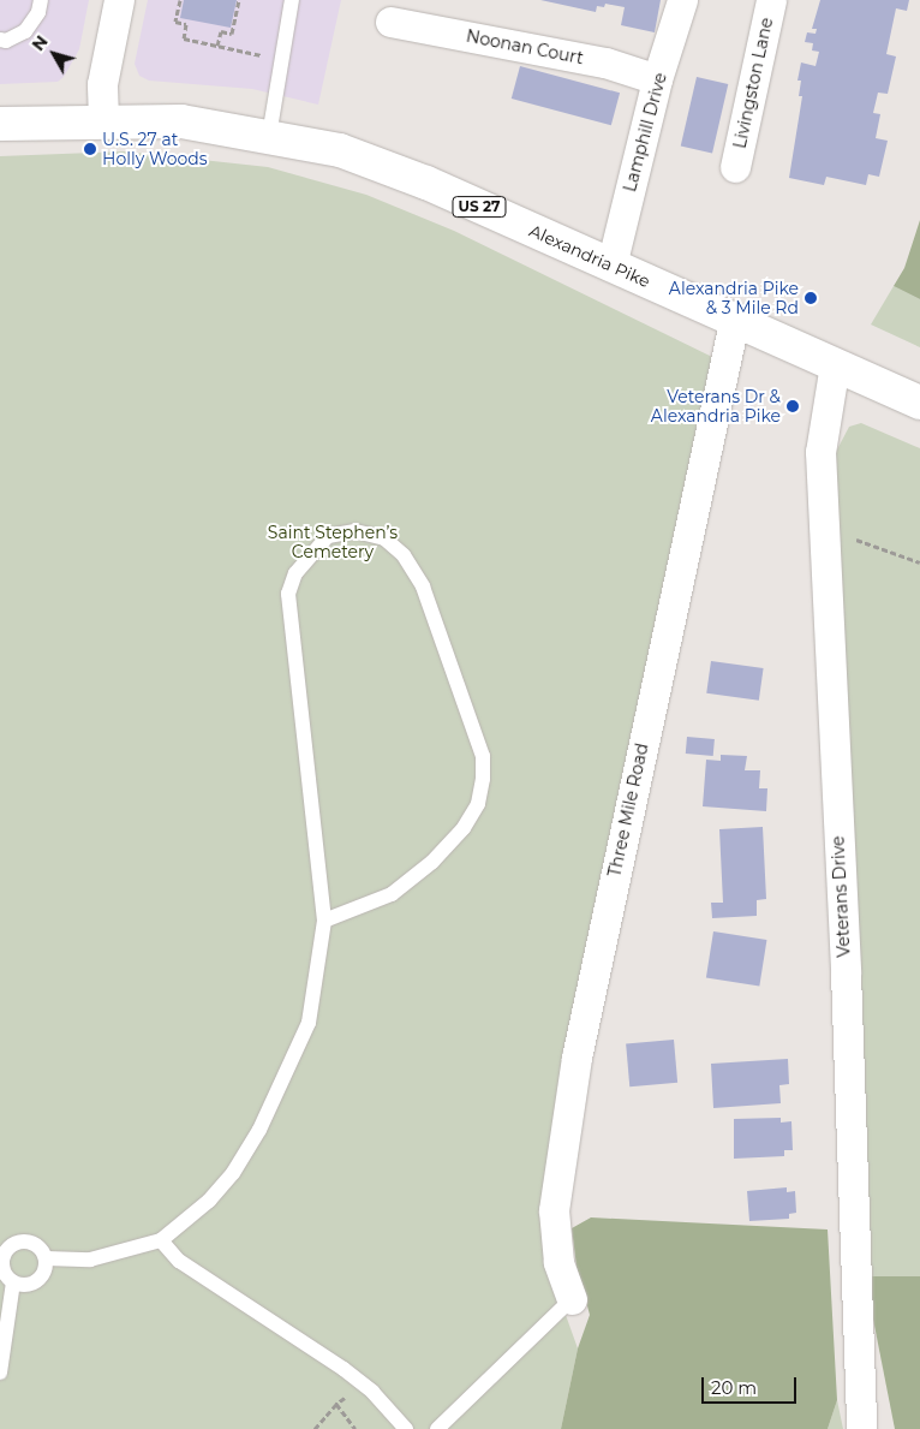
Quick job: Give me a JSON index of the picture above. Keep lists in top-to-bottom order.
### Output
{
  "streets": {
    "main road": ["US 27", "Alexandria Pike"],
    "street": [
      "Noonan Court",
      "Livingston Lane",
      "Lamphill Drive",
      "Three Mile Road",
      "Veterans Drive"
    ]
  },
  "crossings": [
    ["Noonan Court", "Lamphill Drive"],
    ["Lamphill Drive", "Alexandria Pike"],
    ["Alexandria Pike", "Three Mile Road"],
    ["Alexandria Pike", "Veterans Drive"]
  ],
  "parks": ["Saint Stephen’s Cemetery"],
  "places": ["U.S. 27 at Holly Woods", "Alexandria Pike & 3 Mile Rd", "Veterans Dr & Alexandria Pike"],
  "scale_bar": "20 m",
  "north": "top left"
}
